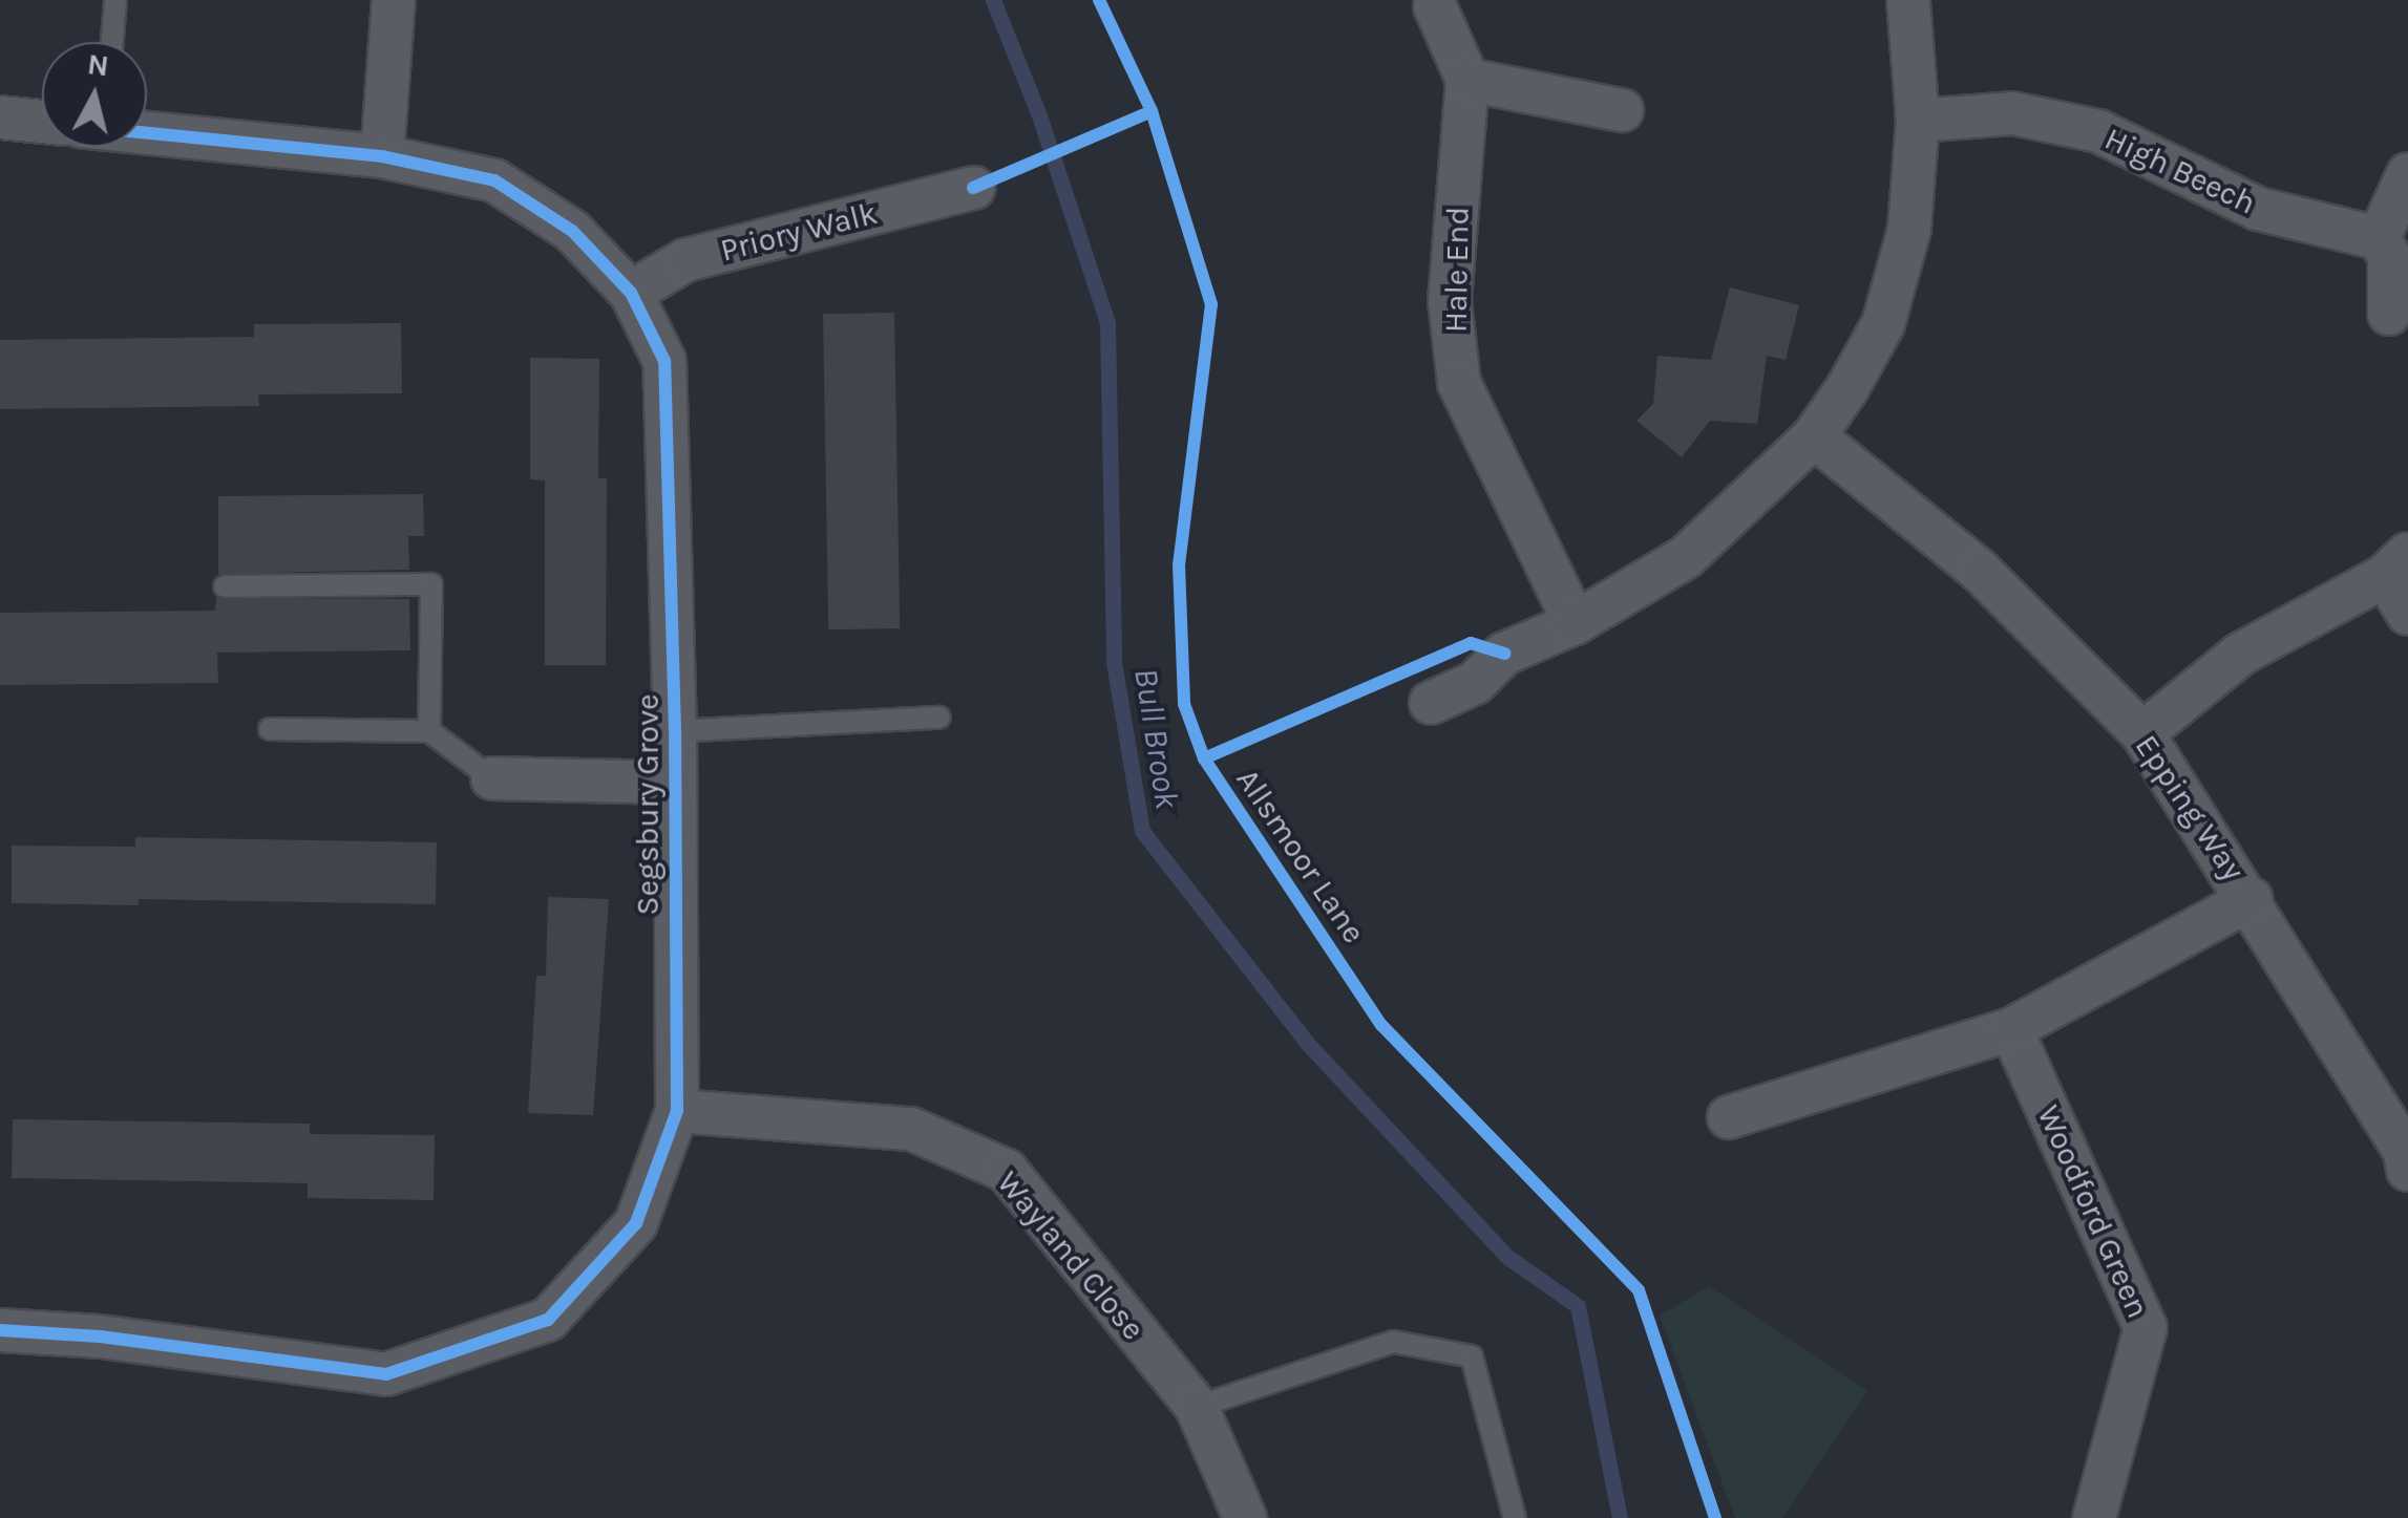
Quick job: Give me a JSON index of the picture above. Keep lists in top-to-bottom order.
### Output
{
  "streets": {
    "street": [
      "High Beech",
      "Priory Walk",
      "Hale End",
      "Segsbury Grove",
      "Epping Way",
      "Woodford Green",
      "Wayland Close"
    ],
    "cycle path": ["Allsmoor Lane"]
  },
  "crossings": [
    ["Priory Walk", "Segsbury Grove"],
    ["Segsbury Grove", "Wayland Close"]
  ],
  "water": ["Bull Brook"],
  "north": "top"
}
